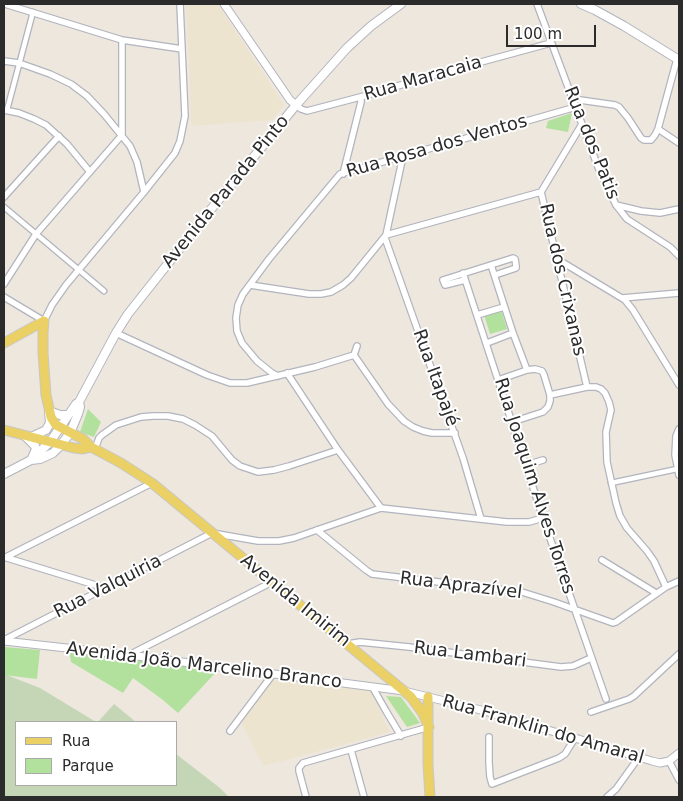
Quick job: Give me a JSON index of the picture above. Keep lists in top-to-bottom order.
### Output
{
  "streets": {
    "main road": ["Avenida Parada Pinto", "Avenida Imirim"],
    "street": [
      "Rua Maracaia",
      "Rua dos Patis",
      "Rua Rosa dos Ventos",
      "Rua dos Crixanas",
      "Rua Itapajé",
      "Rua Joaquim Alves Torres",
      "Rua Aprazível",
      "Rua Valquiria",
      "Rua Lambari",
      "Avenida João Marcelino Branco",
      "Rua Franklin do Amaral"
    ]
  },
  "crossings": [
    ["Rua Maracaia", "Rua dos Patis"],
    ["Rua Maracaia", "Avenida Parada Pinto"],
    ["Rua dos Patis", "Rua Rosa dos Ventos"],
    ["Rua dos Patis", "Rua dos Crixanas"],
    ["Avenida Parada Pinto", "Avenida Imirim"],
    ["Rua Joaquim Alves Torres", "Rua Aprazível"],
    ["Rua Joaquim Alves Torres", "Rua Lambari"],
    ["Rua Valquiria", "Avenida Imirim"],
    ["Rua Valquiria", "Avenida João Marcelino Branco"],
    ["Avenida Imirim", "Rua Lambari"],
    ["Avenida Imirim", "Avenida João Marcelino Branco"],
    ["Avenida Imirim", "Rua Franklin do Amaral"],
    ["Avenida João Marcelino Branco", "Rua Franklin do Amaral"]
  ],
  "legend": ["Rua", "Parque"],
  "scale_bar": "100 m"
}
